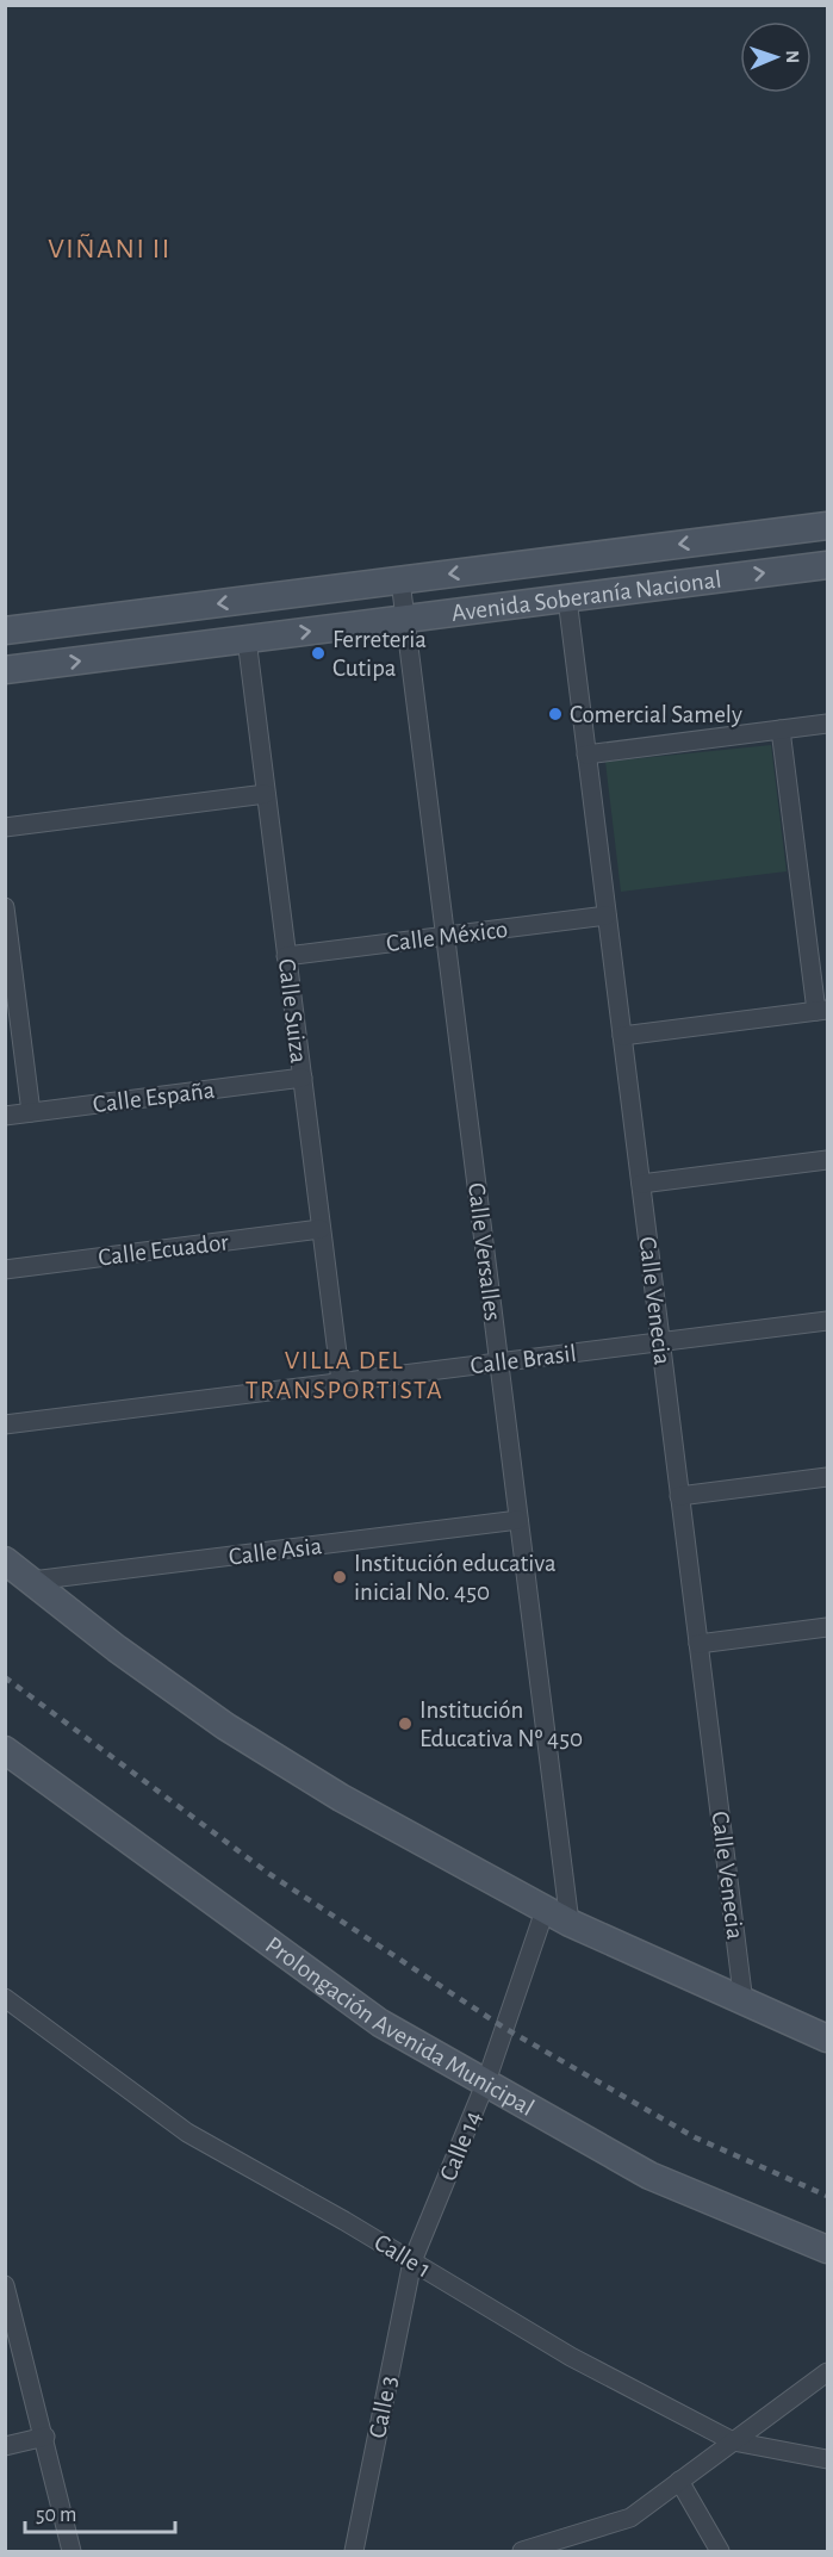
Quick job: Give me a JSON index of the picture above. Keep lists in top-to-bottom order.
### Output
{
  "streets": {
    "street": [
      "Avenida Soberanía Nacional",
      "Calle México",
      "Calle Suiza",
      "Calle España",
      "Calle Ecuador",
      "Calle Versalles",
      "Calle Venecia",
      "Calle Brasil",
      "Calle Asia",
      "Prolongación Avenida Municipal",
      "Calle 14",
      "Calle 1",
      "Calle 3"
    ]
  },
  "crossings": [
    ["Avenida Soberanía Nacional", "Calle Suiza"],
    ["Avenida Soberanía Nacional", "Calle Versalles"],
    ["Avenida Soberanía Nacional", "Calle Venecia"],
    ["Calle México", "Calle Suiza"],
    ["Calle México", "Calle Versalles"],
    ["Calle México", "Calle Venecia"],
    ["Calle Suiza", "Calle España"],
    ["Calle Suiza", "Calle Ecuador"],
    ["Calle Suiza", "Calle Brasil"],
    ["Calle Versalles", "Calle Brasil"],
    ["Calle Versalles", "Calle Asia"],
    ["Calle Venecia", "Calle Brasil"],
    ["Prolongación Avenida Municipal", "Calle 14"],
    ["Calle 14", "Calle 1"],
    ["Calle 14", "Calle 3"],
    ["Calle 1", "Calle 3"]
  ],
  "districts": ["VIÑANI II", "VILLA DEL TRANSPORTISTA"],
  "places": [
    "Ferreteria Cutipa",
    "Comercial Samely",
    "Institución educativa inicial No. 450",
    "Institución Educativa Nº 450"
  ],
  "scale_bar": "50 m",
  "north": "right"
}
